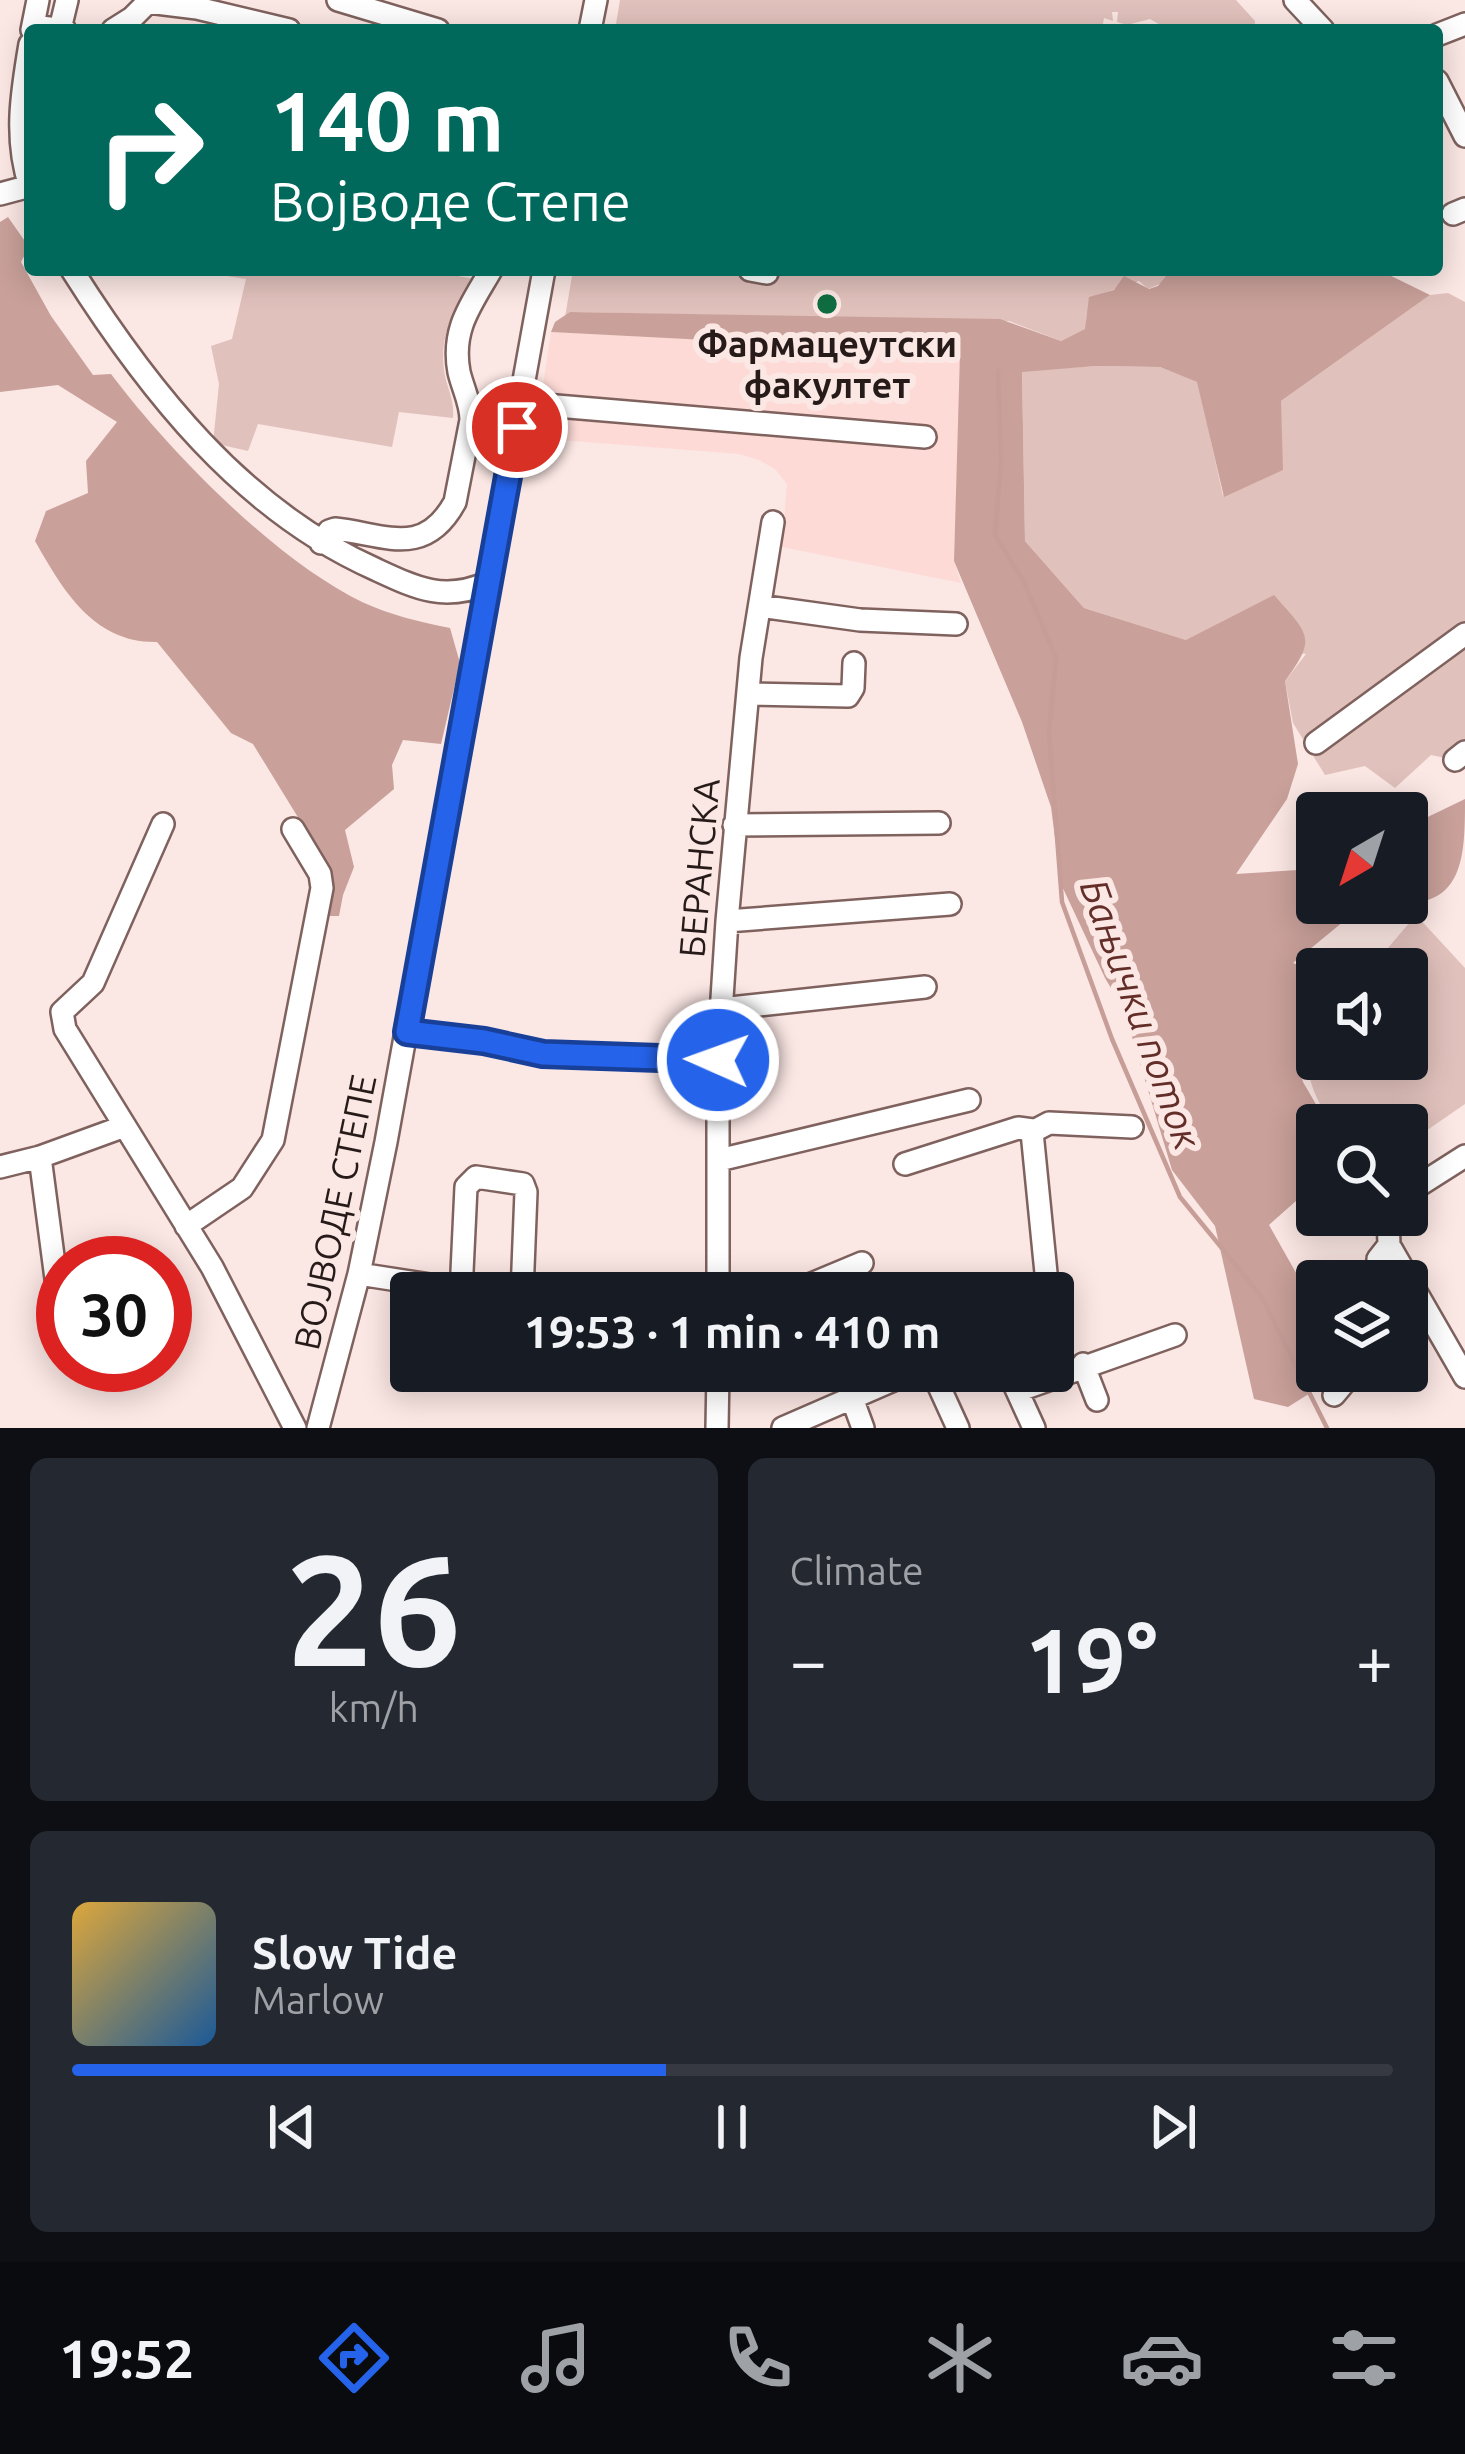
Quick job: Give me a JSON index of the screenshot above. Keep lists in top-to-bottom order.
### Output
{
  "streets": {
    "street": ["БЕРАНСКА", "ВОЈВОДЕ СТЕПЕ"]
  },
  "water": ["Бањички поток"],
  "places": ["Фармацеутски факултет"],
  "north": "bottom left",
  "page": {
    "turn": ["140 m", "Војводе Степе"],
    "limit": "30",
    "trip": "19:53 · 1 min · 410 m",
    "tile": [
      ["26", "km/h"],
      "Climate"
    ],
    "heat": ["−", "19°", "+"],
    "song": ["Slow Tide", "Marlow"],
    "tabs": "19:52"
  }
}
